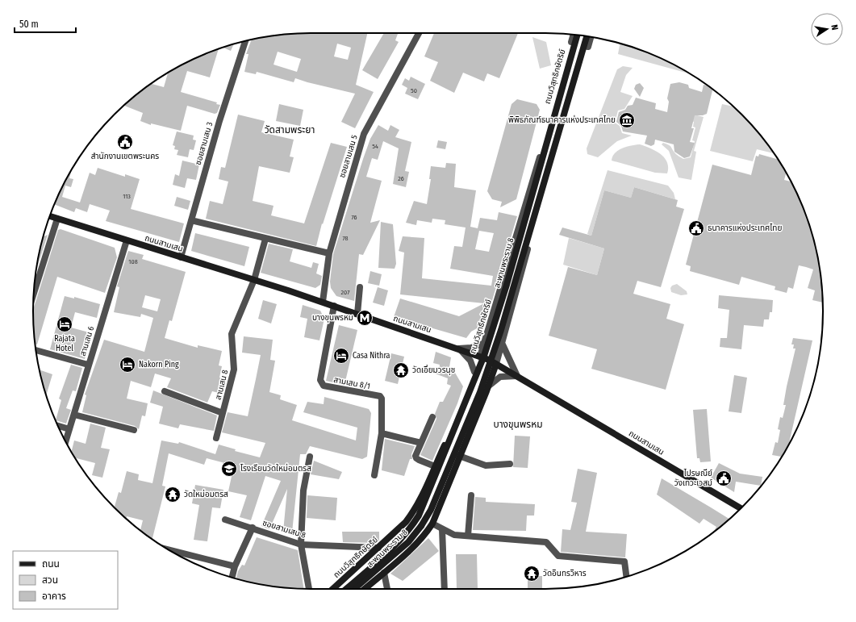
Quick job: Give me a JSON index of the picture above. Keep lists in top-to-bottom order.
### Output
{
  "streets": {
    "main road": ["ถนนวิสุทธิกษัตริย์", "ถนนสามเสน", "สะพานพระราม 8"],
    "street": [
      "ซอยสามเสน 3",
      "ซอยสามเสน 5",
      "สานเสน 6",
      "สามเสน 8/1",
      "สานเสน 8",
      "ซอยสามเสน 8"
    ]
  },
  "crossings": [
    ["ถนนวิสุทธิกษัตริย์", "ถนนสามเสน"],
    ["ถนนวิสุทธิกษัตริย์", "ซอยสามเสน 8"],
    ["ซอยสามเสน 3", "ถนนสามเสน"],
    ["ซอยสามเสน 5", "ถนนสามเสน"],
    ["ถนนสามเสน", "สานเสน 6"],
    ["ถนนสามเสน", "สามเสน 8/1"],
    ["ถนนสามเสน", "สานเสน 8"]
  ],
  "districts": ["วัดสามพระยา", "บางขุนพรหม"],
  "places": {
    "museum": ["พิพิธภัณฑ์ธนาคารแห่งประเทศไทย"],
    "public building": ["สำนักงานเขตพระนคร", "ธนาคารแห่งประเทศไทย", "ไปรษณีย์ วังเทวะเวสม์"],
    "metro station": ["บางขุนพรหม"],
    "hotel": ["Rajata Hotel", "Casa Nithra", "Nakorn Ping"],
    "temple": ["วัดเอี่ยมวรนุช", "วัดใหม่อมตรส", "วัดอินทรวิหาร"],
    "school or university": ["โรงเรียนวัดใหม่อมตรส"]
  },
  "house_numbers": [
    "50",
    "54",
    "26",
    "113",
    "76",
    "78",
    "108",
    "207"
  ],
  "legend": ["ถนน", "สวน", "อาคาร"],
  "scale_bar": "50 m",
  "north": "right"
}
